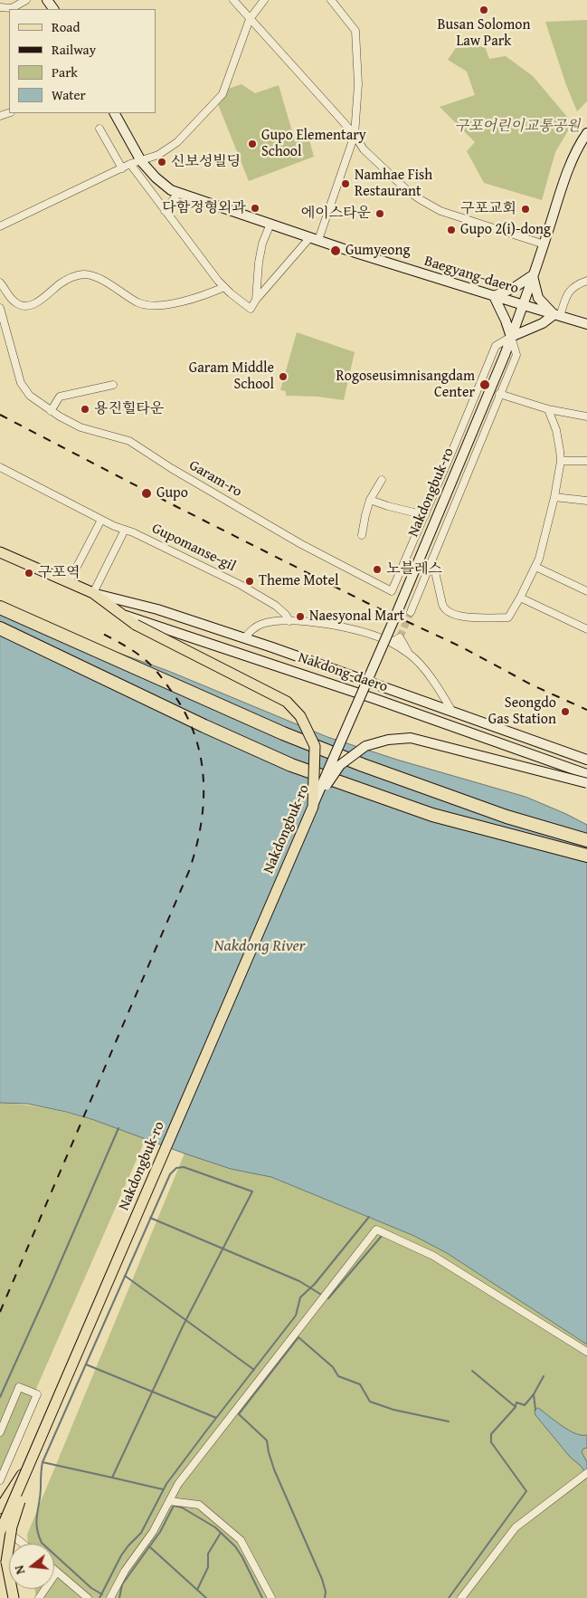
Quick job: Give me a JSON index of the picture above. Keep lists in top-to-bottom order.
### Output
{
  "streets": {
    "main road": ["Baegyang-daero", "Nakdongbuk-ro", "Nakdong-daero"],
    "street": ["Garam-ro", "Gupomanse-gil"]
  },
  "crossings": [
    ["Baegyang-daero", "Nakdongbuk-ro"]
  ],
  "water": ["Nakdong River"],
  "parks": ["구포어린이교통공원"],
  "places": [
    "Busan Solomon Law Park",
    "Gupo Elementary School",
    "신보성빌딩",
    "Namhae Fish Restaurant",
    "다함정형외과",
    "구포교회",
    "에이스타운",
    "Gupo 2(i)-dong",
    "Gumyeong",
    "Garam Middle School",
    "Rogoseusimnisangdam Center",
    "용진힐타운",
    "Gupo",
    "노블레스",
    "구포역",
    "Theme Motel",
    "Naesyonal Mart",
    "Seongdo Gas Station"
  ],
  "legend": [
    "Road",
    "Railway",
    "Park",
    "Water"
  ],
  "north": "left"
}
